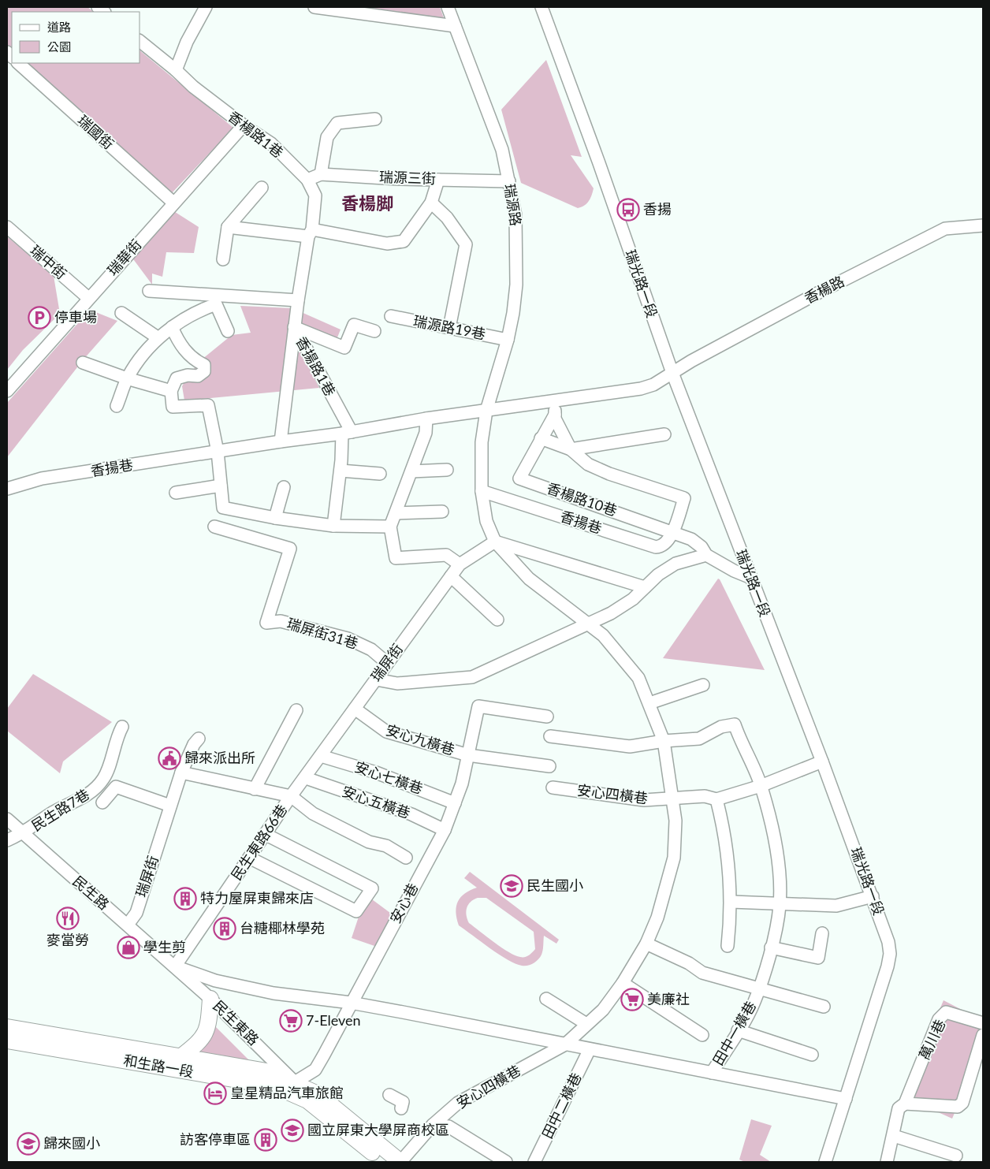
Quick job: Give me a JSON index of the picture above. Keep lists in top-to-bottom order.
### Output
{
  "streets": {
    "main road": ["民生東路", "和生路一段"],
    "street": [
      "瑞國街",
      "香楊路1巷",
      "瑞源三街",
      "瑞源路",
      "瑞華街",
      "瑞中街",
      "瑞光路一段",
      "香楊路",
      "瑞源路19巷",
      "香揚路1巷",
      "香揚巷",
      "香楊路10巷",
      "瑞屏街31巷",
      "瑞屏街",
      "安心九橫巷",
      "安心七橫巷",
      "安心四橫巷",
      "安心五橫巷",
      "民生路7巷",
      "民生東路66巷",
      "民生路",
      "安心巷",
      "田中一橫巷",
      "萬川巷",
      "田中二橫巷"
    ]
  },
  "crossings": [
    ["瑞國街", "瑞華街"],
    ["香楊路1巷", "瑞源三街"],
    ["香楊路1巷", "瑞華街"],
    ["香楊路1巷", "香揚路1巷"],
    ["瑞源三街", "瑞源路"],
    ["瑞源路", "瑞源路19巷"],
    ["瑞源路", "香揚巷"],
    ["瑞華街", "瑞中街"],
    ["瑞光路一段", "香楊路"],
    ["瑞光路一段", "香揚巷"],
    ["瑞光路一段", "香楊路10巷"],
    ["香楊路", "香揚巷"],
    ["香揚路1巷", "香揚巷"],
    ["香揚巷", "香楊路10巷"],
    ["瑞屏街31巷", "瑞屏街"],
    ["瑞屏街", "安心九橫巷"],
    ["瑞屏街", "安心七橫巷"],
    ["瑞屏街", "安心五橫巷"],
    ["瑞屏街", "民生東路66巷"],
    ["瑞屏街", "民生路"],
    ["安心九橫巷", "安心巷"],
    ["安心七橫巷", "安心巷"],
    ["安心四橫巷", "民生東路"],
    ["安心四橫巷", "田中一橫巷"],
    ["安心五橫巷", "安心巷"],
    ["民生路7巷", "民生路"],
    ["民生東路66巷", "民生路"],
    ["民生東路66巷", "民生東路"],
    ["民生路", "民生東路"],
    ["安心巷", "民生東路"],
    ["安心巷", "和生路一段"],
    ["民生東路", "和生路一段"]
  ],
  "districts": ["香楊脚"],
  "places": {
    "bus stop": ["香揚"],
    "parking": ["停車場"],
    "public building": ["歸來派出所"],
    "school or university": ["民生國小", "國立屏東大學屏商校區", "歸來國小"],
    "building": ["特力屋屏東歸來店", "台糖椰林學苑", "訪客停車區"],
    "restaurant": ["麥當勞"],
    "shop": ["學生剪"],
    "supermarket": ["美廉社", "7-Eleven"],
    "hotel": ["皇星精品汽車旅館"]
  },
  "legend": ["道路", "公園"]
}
